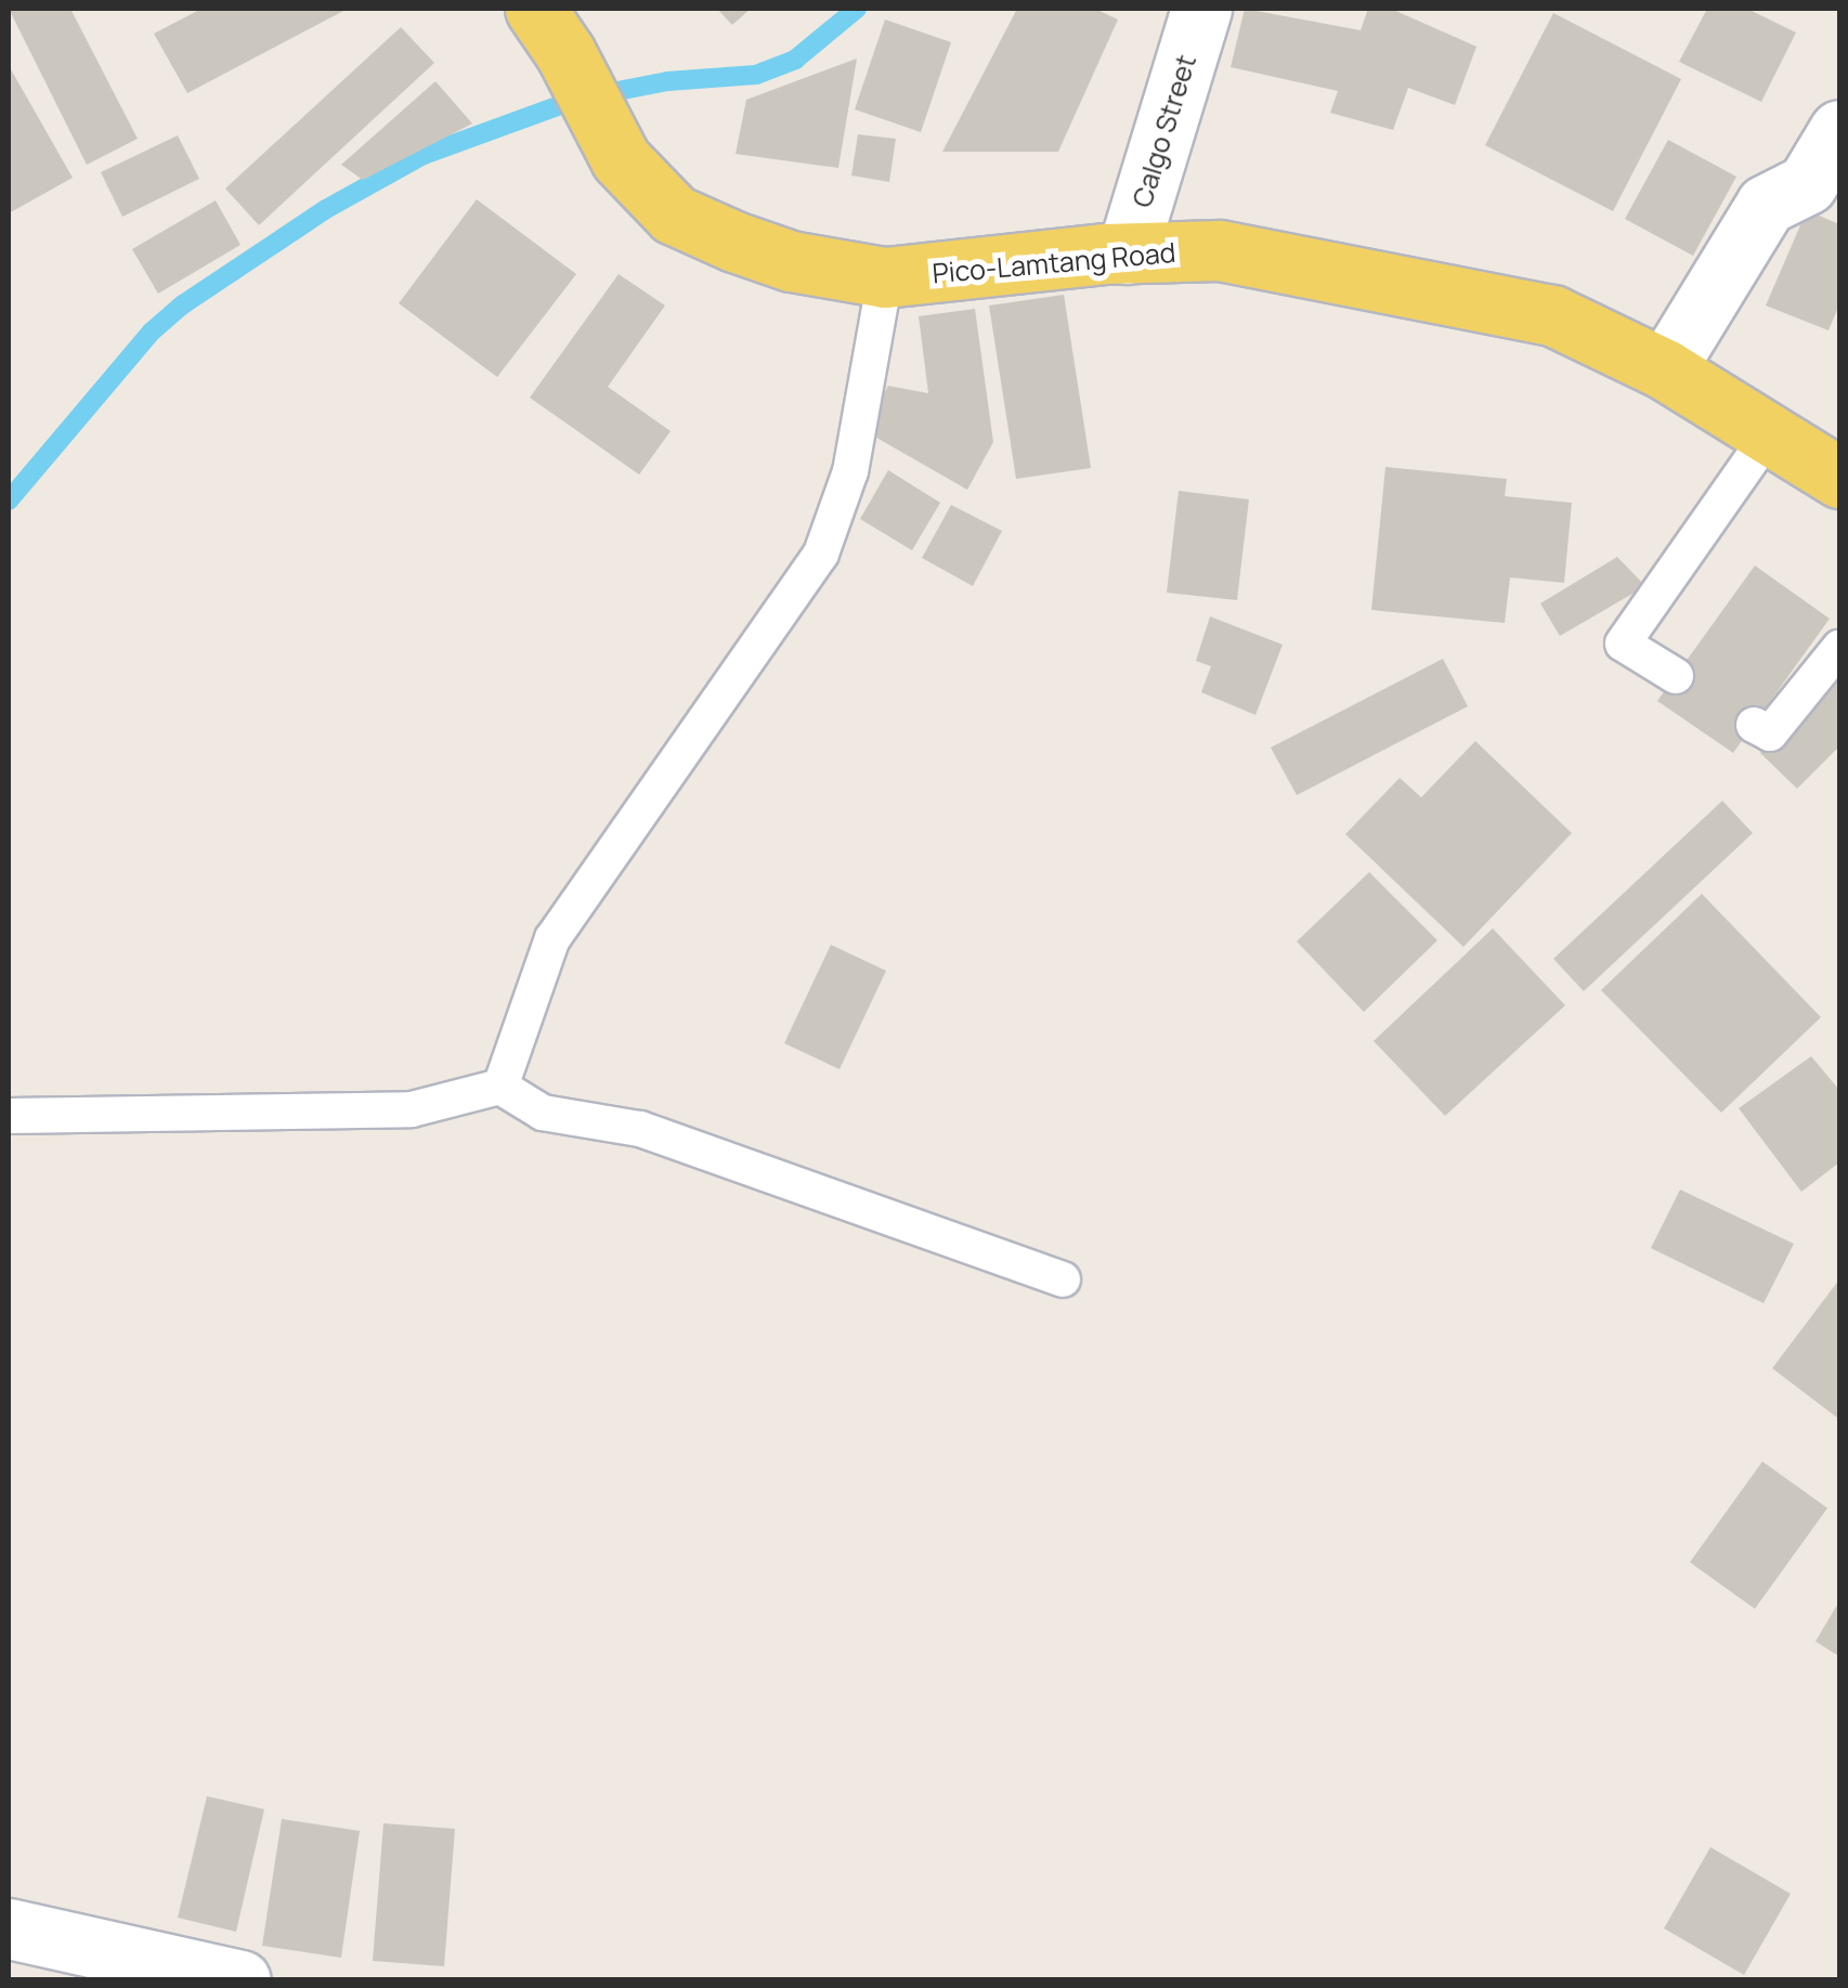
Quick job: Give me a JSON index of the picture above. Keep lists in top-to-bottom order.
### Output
{
  "streets": {
    "main road": ["Pico-Lamtang Road"],
    "street": ["Calgo Street"]
  },
  "crossings": [
    ["Calgo Street", "Pico-Lamtang Road"]
  ]
}
